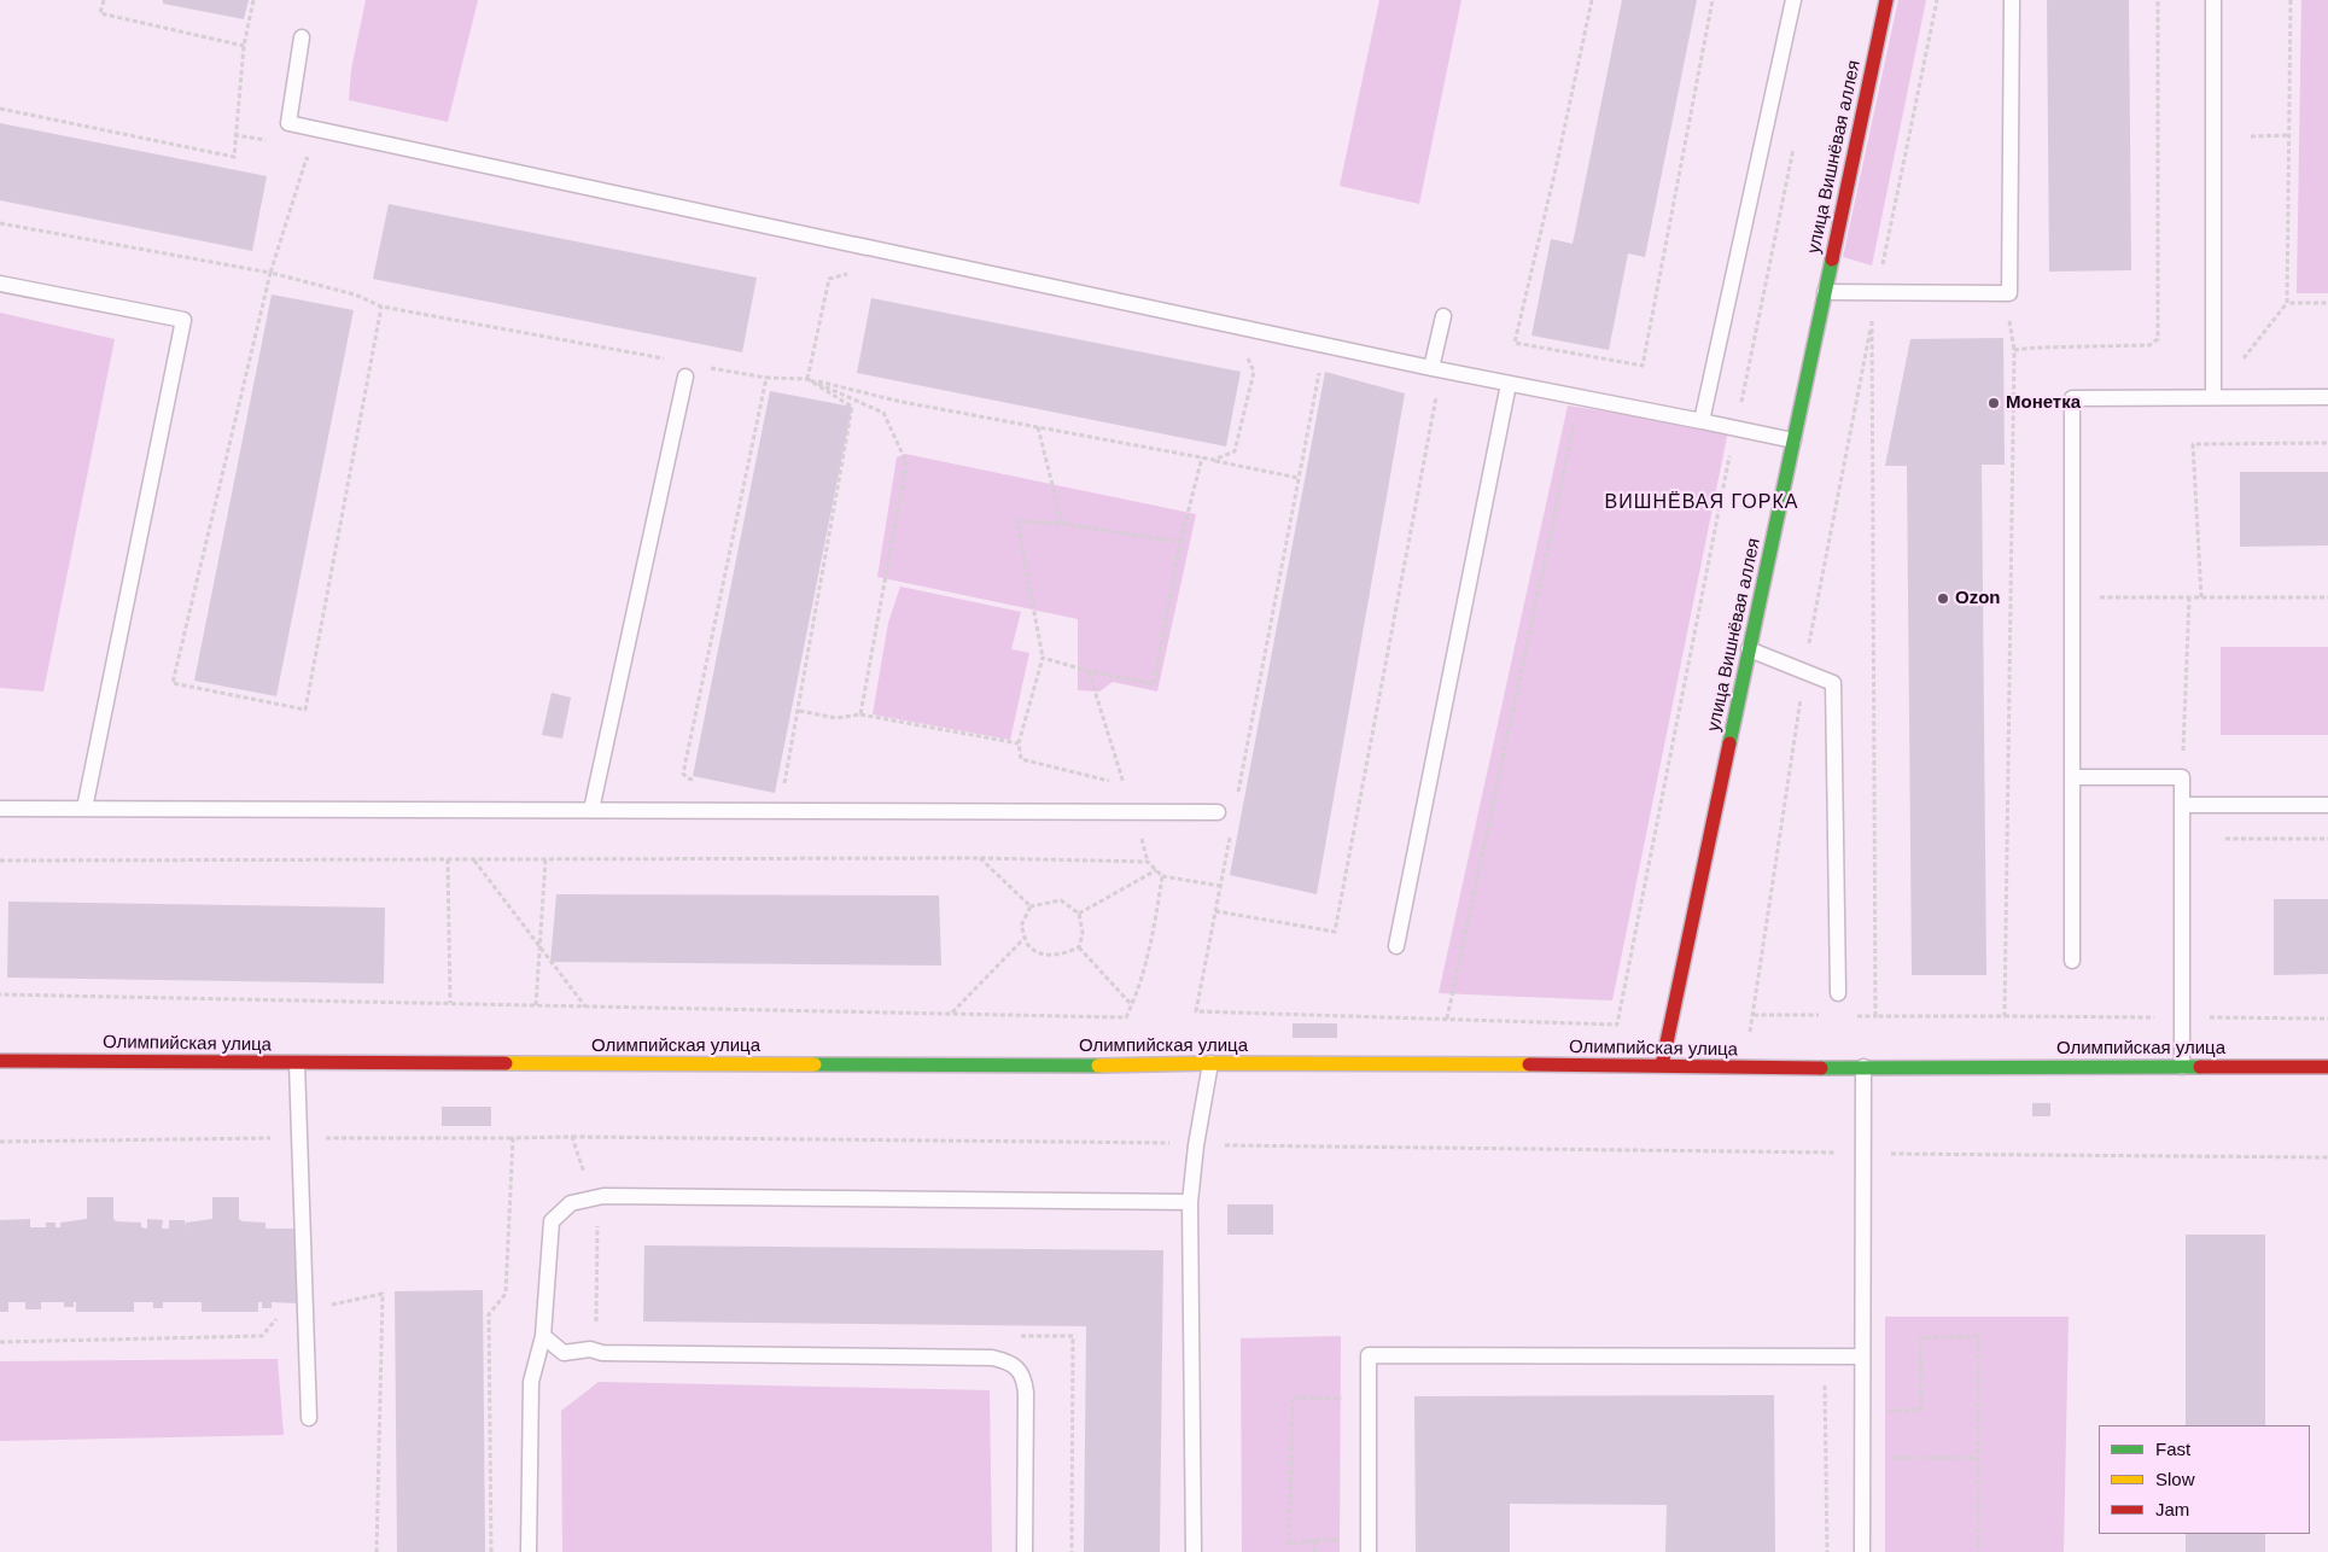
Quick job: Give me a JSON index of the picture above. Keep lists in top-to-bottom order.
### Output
{
  "streets": {
    "street": ["улица Вишнёвая аллея", "Олимпийская улица"]
  },
  "crossings": [
    ["улица Вишнёвая аллея", "Олимпийская улица"]
  ],
  "districts": ["ВИШНЁВАЯ ГОРКА"],
  "places": ["Монетка", "Ozon"],
  "legend": ["Fast", "Slow", "Jam"]
}
